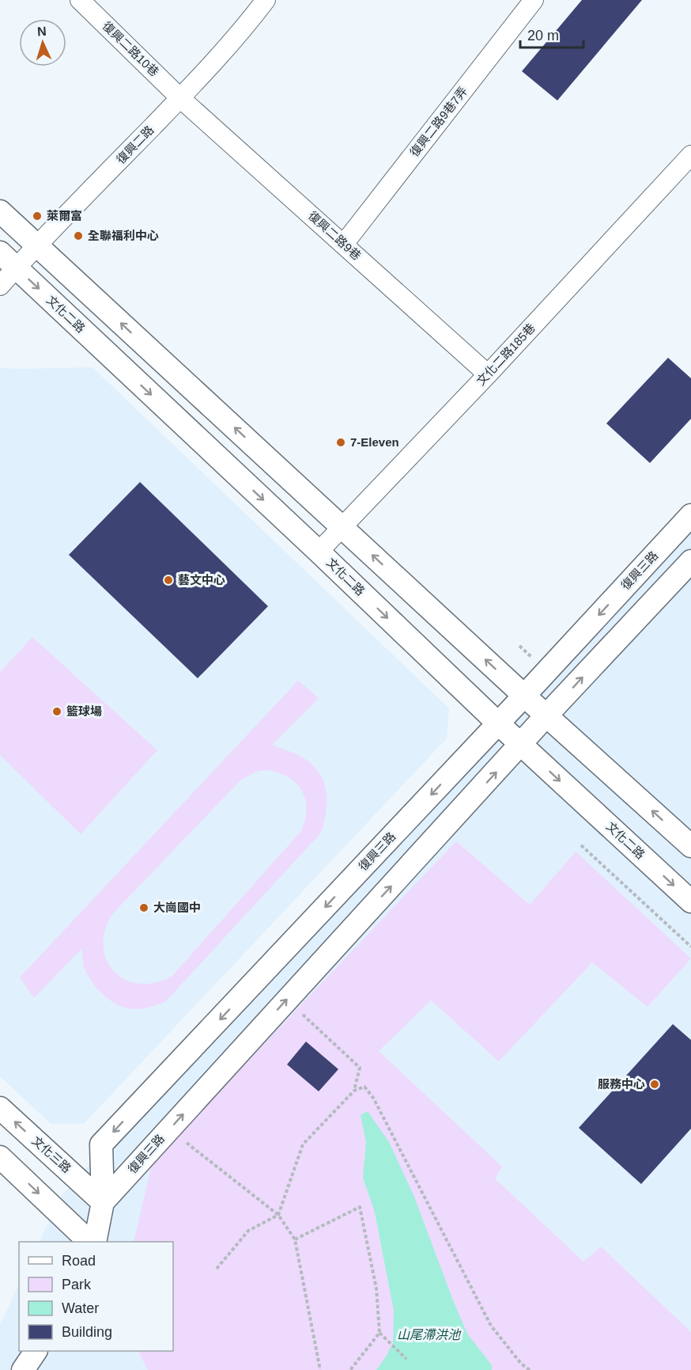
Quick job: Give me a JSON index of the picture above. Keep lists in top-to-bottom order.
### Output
{
  "streets": {
    "street": [
      "復興二路10巷",
      "復興二路9巷7弄",
      "復興二路",
      "復興二路9巷",
      "文化二路",
      "文化二路185巷",
      "復興三路",
      "文化三路"
    ]
  },
  "crossings": [
    ["復興二路10巷", "復興二路"],
    ["復興二路10巷", "復興二路9巷"],
    ["復興二路9巷7弄", "復興二路9巷"],
    ["復興二路", "復興二路9巷"],
    ["復興二路", "文化二路"],
    ["復興二路9巷", "文化二路185巷"],
    ["文化二路", "文化二路185巷"],
    ["文化二路", "復興三路"],
    ["復興三路", "文化三路"]
  ],
  "water": ["山尾滯洪池"],
  "places": [
    "萊爾富",
    "全聯福利中心",
    "7-Eleven",
    "藝文中心",
    "籃球場",
    "大崗國中",
    "服務中心"
  ],
  "legend": [
    "Road",
    "Park",
    "Water",
    "Building"
  ],
  "scale_bar": "20 m",
  "north": "top"
}
